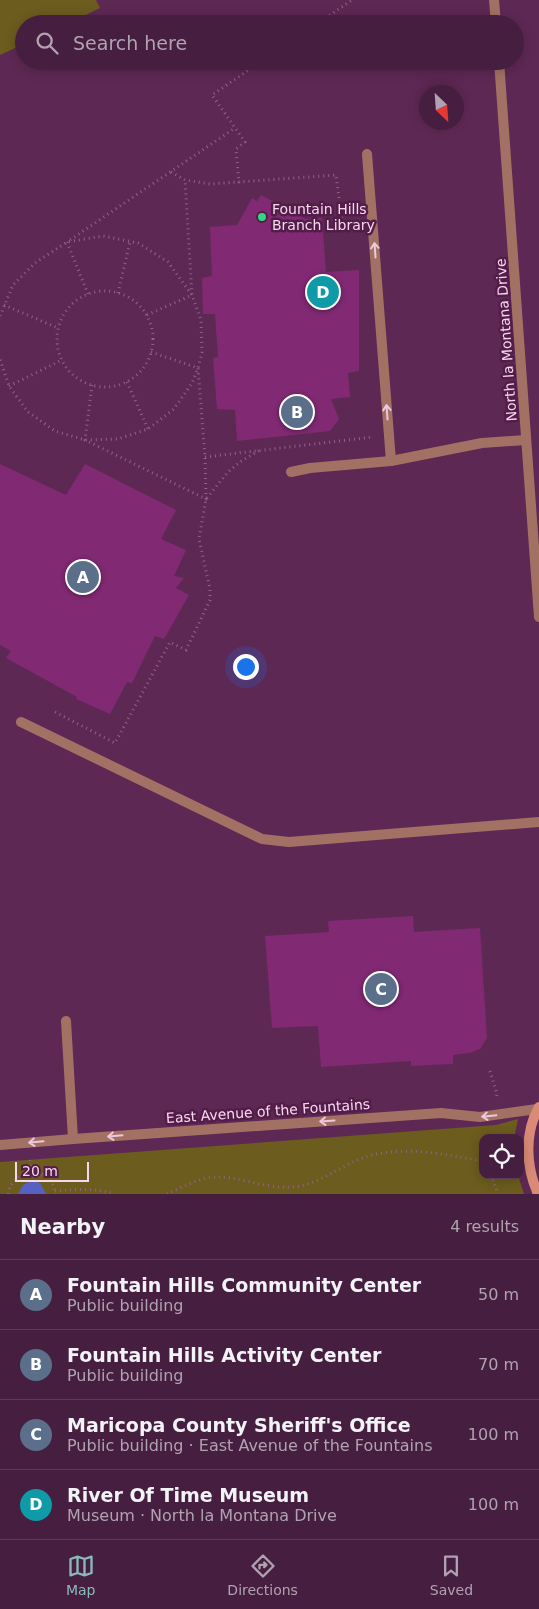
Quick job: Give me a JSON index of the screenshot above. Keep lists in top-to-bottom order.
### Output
{
  "streets": {
    "street": ["North la Montana Drive", "East Avenue of the Fountains"]
  },
  "one_way": ["East Avenue of the Fountains"],
  "places": ["Fountain Hills Branch Library"],
  "scale_bar": "20 m",
  "north": "bottom right",
  "page": {
    "search": "Search here",
    "pins": [
      "D",
      "B",
      "A",
      "C"
    ],
    "scale": "20 m",
    "heading": ["Nearby", "4 results"],
    "list": [
      {
        "mark": "A",
        "name": "Fountain Hills Community Center",
        "note": "Public building",
        "value": "50 m"
      },
      {
        "mark": "B",
        "name": "Fountain Hills Activity Center",
        "note": "Public building",
        "value": "70 m"
      },
      {
        "mark": "C",
        "name": "Maricopa County Sheriff's Office",
        "note": "Public building · East Avenue of the Fountains",
        "value": "100 m"
      },
      {
        "mark": "D",
        "name": "River Of Time Museum",
        "note": "Museum · North la Montana Drive",
        "value": "100 m"
      }
    ],
    "nav": ["Map", "Directions", "Saved"]
  }
}
